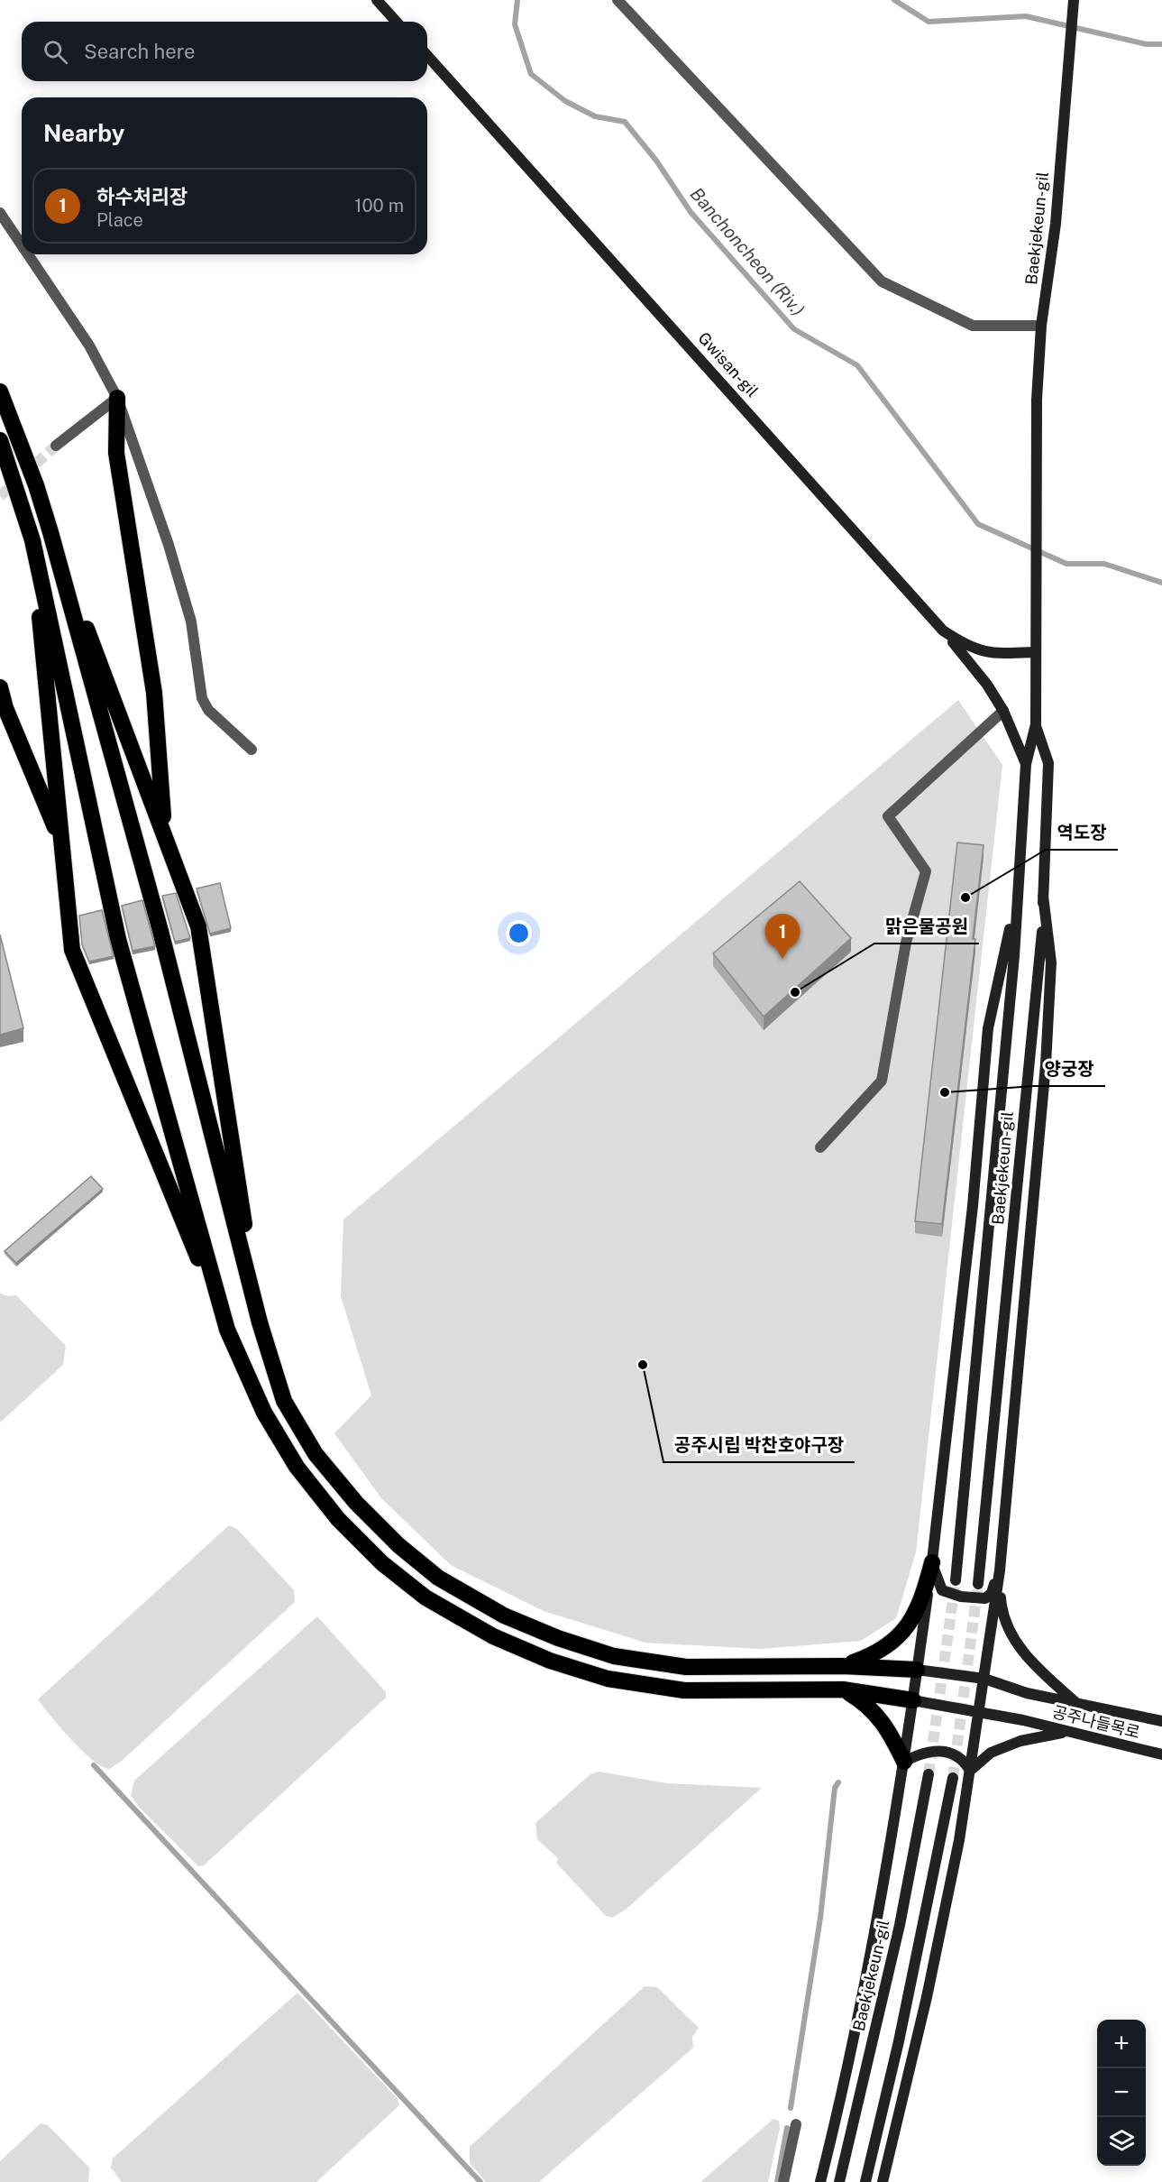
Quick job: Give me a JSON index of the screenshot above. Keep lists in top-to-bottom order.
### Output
{
  "streets": {
    "main road": ["Baekjekeun-gil", "Gwisan-gil", "공주나들목로"]
  },
  "crossings": [
    ["Baekjekeun-gil", "Gwisan-gil"]
  ],
  "water": ["Banchoncheon (Riv.)"],
  "places": [
    "역도장",
    "맑은물공원",
    "양궁장",
    "공주시립 박찬호야구장"
  ],
  "page": {
    "search": "Search here",
    "heading": "Nearby",
    "list": [
      {
        "mark": "1",
        "name": "하수처리장",
        "note": "Place",
        "value": "100 m"
      }
    ],
    "pins": "1",
    "map_buttons": ["+", "−"]
  }
}
